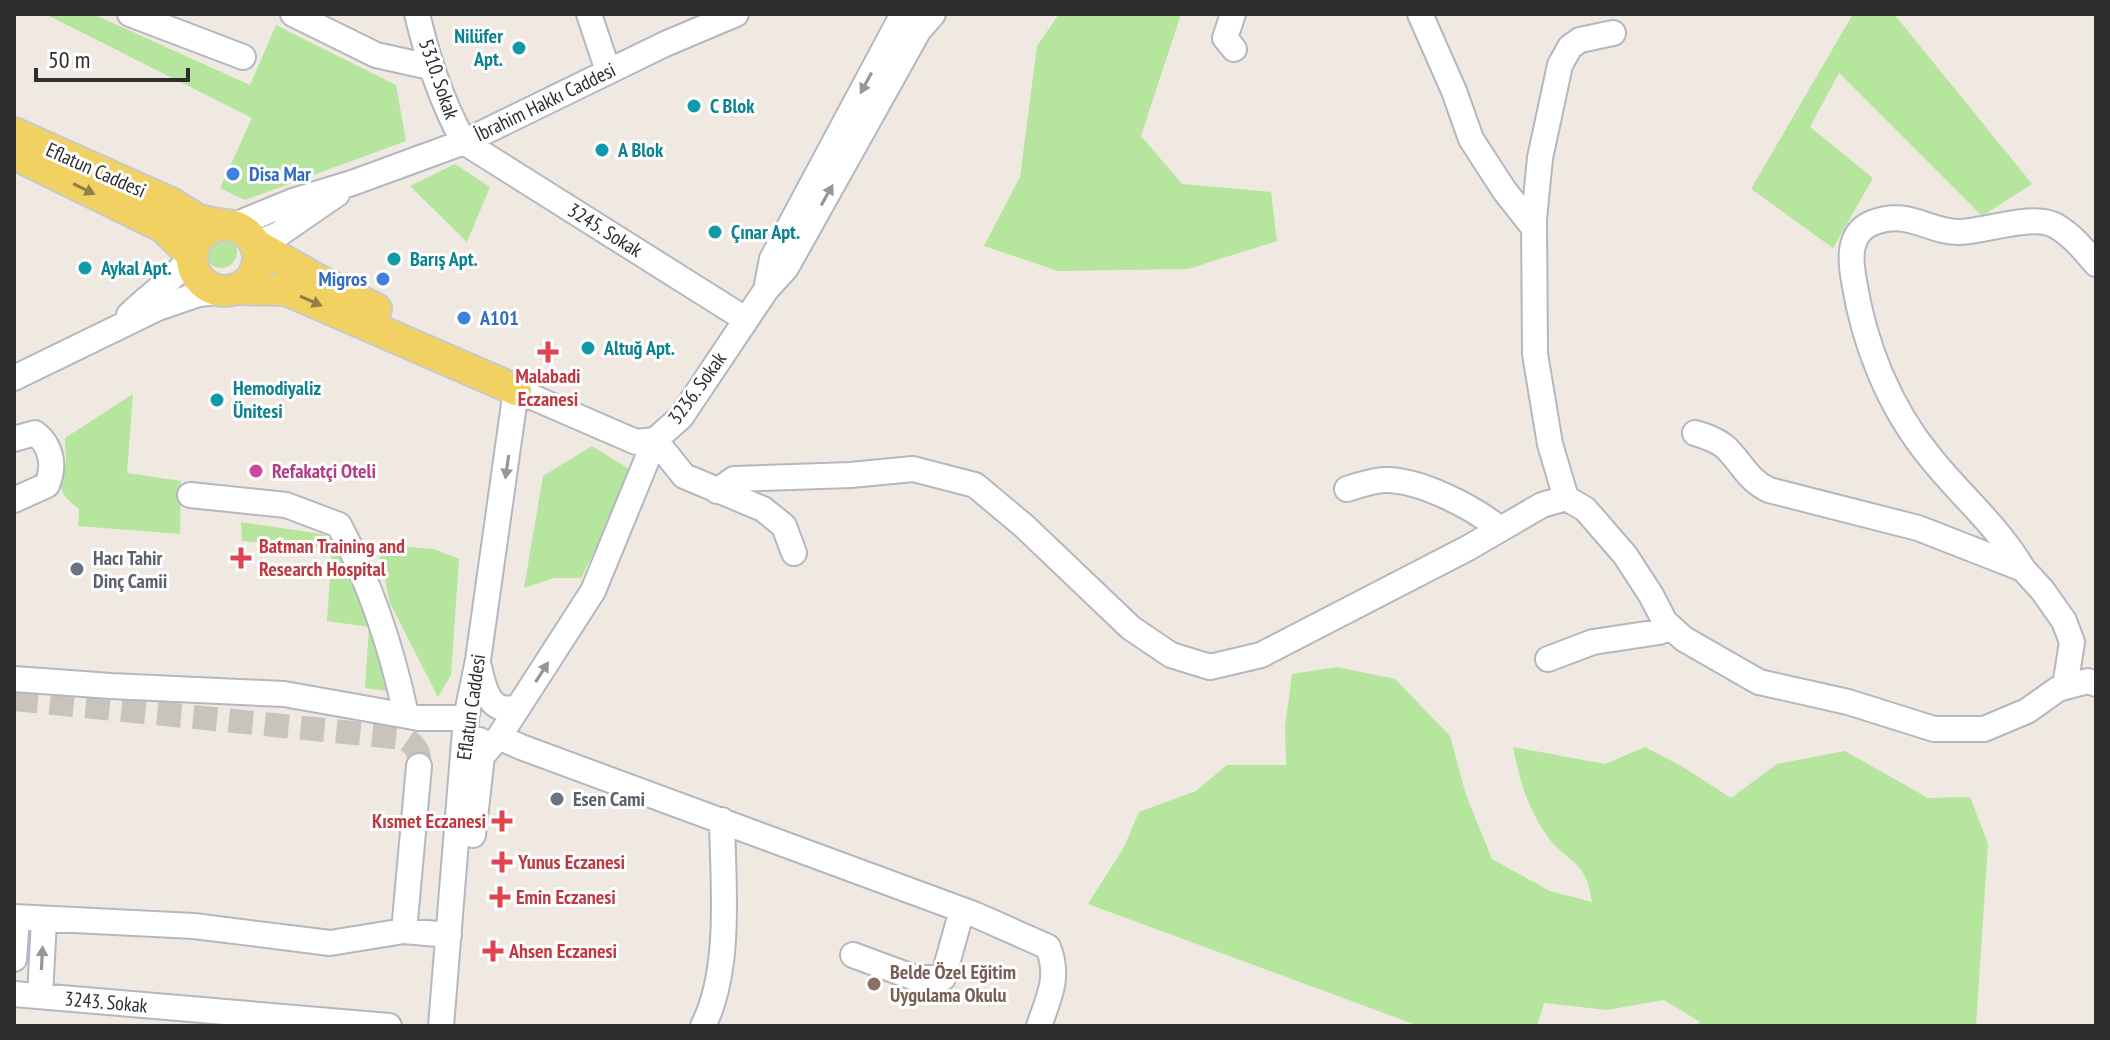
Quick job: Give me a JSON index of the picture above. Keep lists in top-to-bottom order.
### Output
{
  "streets": {
    "main road": ["Eflatun Caddesi"],
    "street": [
      "5310. Sokak",
      "İbrahim Hakkı Caddesi",
      "3245. Sokak",
      "3236. Sokak",
      "3243. Sokak"
    ]
  },
  "crossings": [
    ["5310. Sokak", "İbrahim Hakkı Caddesi"],
    ["5310. Sokak", "3245. Sokak"],
    ["İbrahim Hakkı Caddesi", "Eflatun Caddesi"],
    ["İbrahim Hakkı Caddesi", "3245. Sokak"],
    ["Eflatun Caddesi", "3236. Sokak"],
    ["3245. Sokak", "3236. Sokak"]
  ],
  "places": {
    "other": [
      "Nilüfer Apt.",
      "C Blok",
      "A Blok",
      "Disa Mar",
      "Çınar Apt.",
      "Barış Apt.",
      "Aykal Apt.",
      "Migros",
      "A101",
      "Altuğ Apt.",
      "Hemodiyaliz Ünitesi",
      "Refakatçi Oteli",
      "Hacı Tahir Dinç Camii",
      "Esen Cami",
      "Belde Özel Eğitim Uygulama Okulu"
    ],
    "health": [
      "Malabadi Eczanesi",
      "Batman Training and Research Hospital",
      "Kısmet Eczanesi",
      "Yunus Eczanesi",
      "Emin Eczanesi",
      "Ahsen Eczanesi"
    ]
  },
  "scale_bar": "50 m"
}
